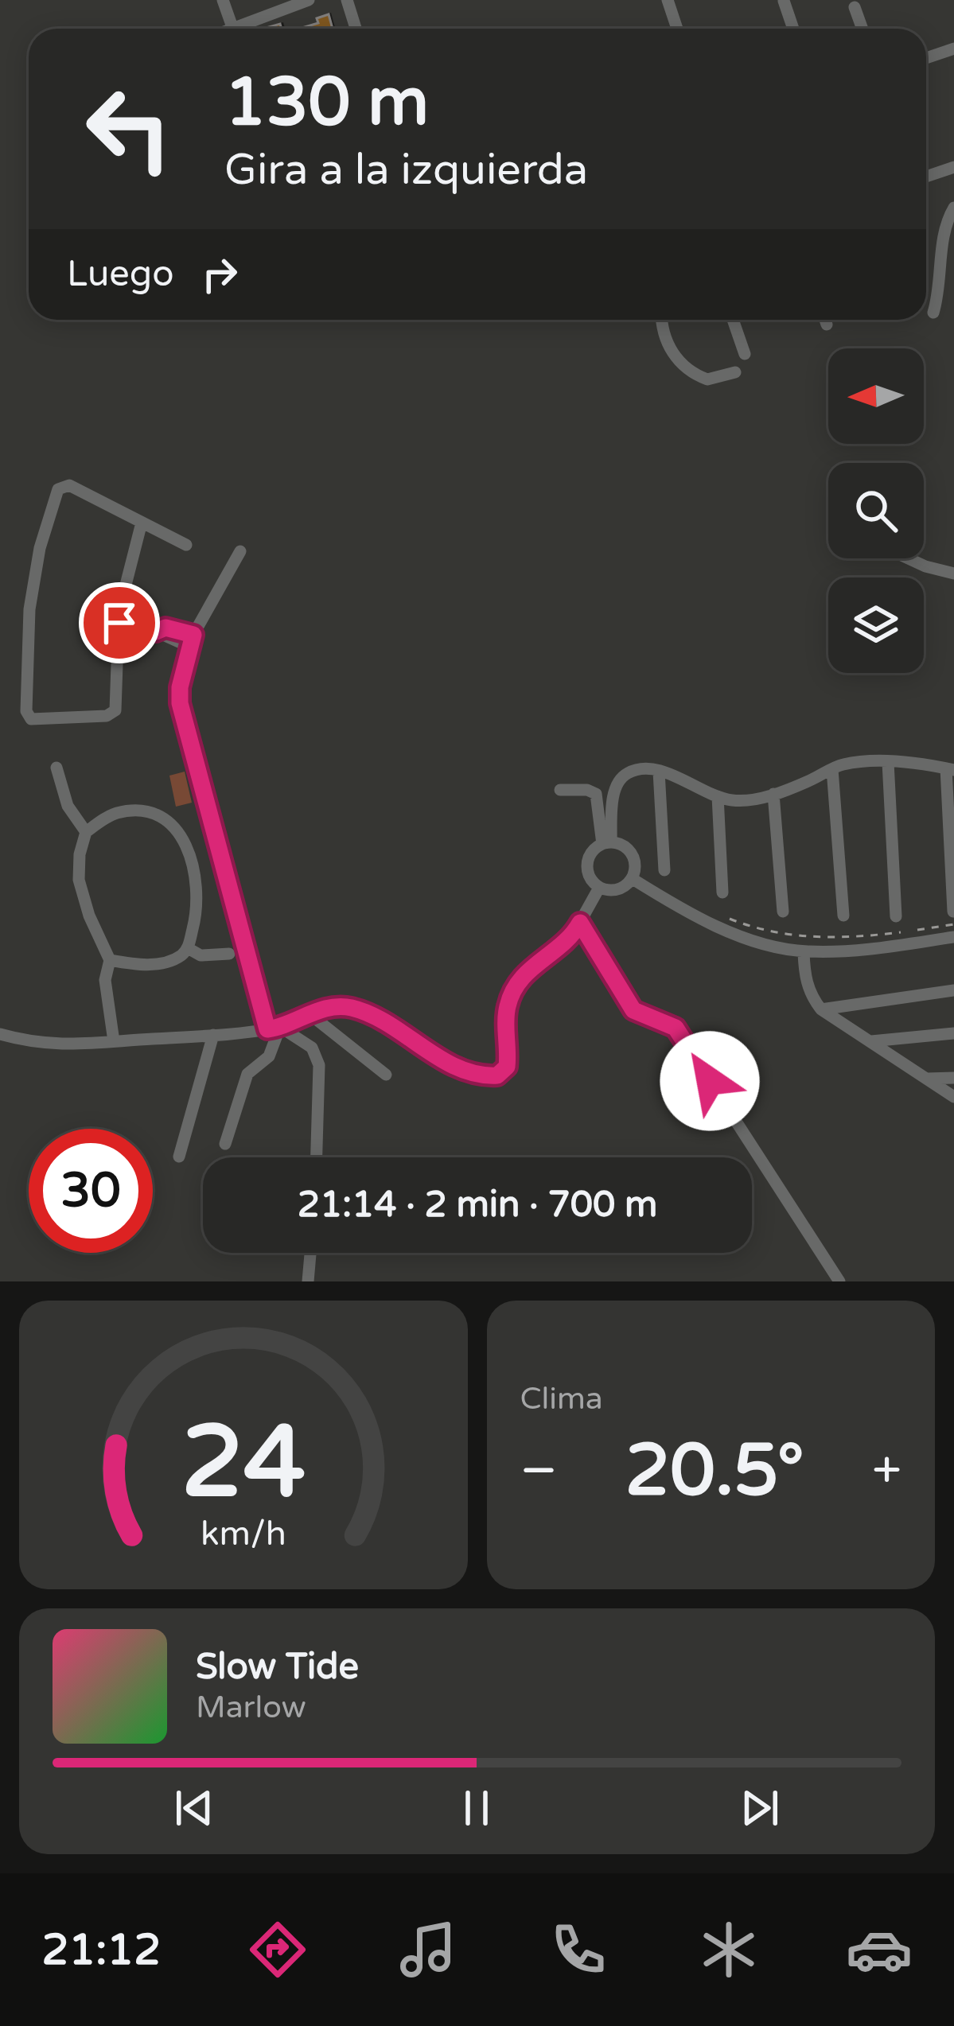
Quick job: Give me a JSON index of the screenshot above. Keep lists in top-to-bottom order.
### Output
{
  "north": "left",
  "page": {
    "turn": ["130 m", "Gira a la izquierda"],
    "then": "Luego",
    "limit": "30",
    "trip": "21:14 · 2 min · 700 m",
    "tile": "Clima",
    "heat": ["−", "20.5°", "+"],
    "song": ["Slow Tide", "Marlow"],
    "tabs": "21:12",
    "gauge": ["24", "km/h"]
  }
}
